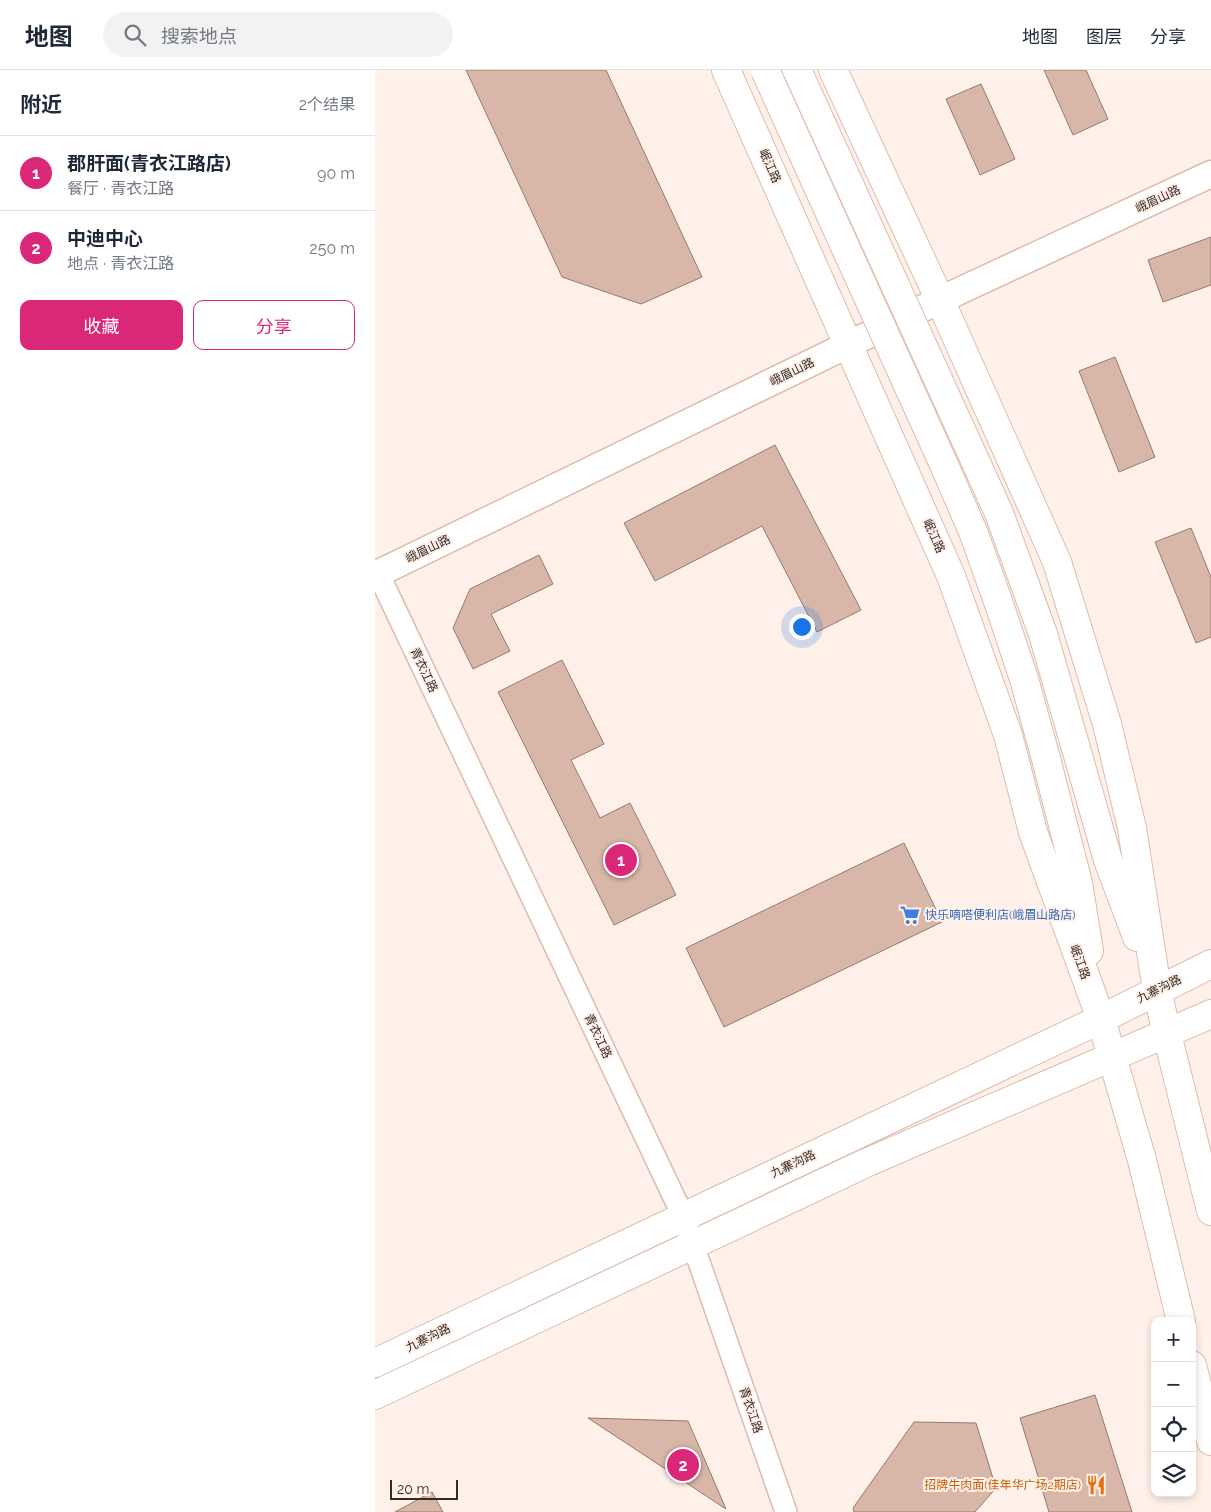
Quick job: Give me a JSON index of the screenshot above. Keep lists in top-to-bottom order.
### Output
{
  "streets": {
    "main road": ["岷江路", "九寨沟路"],
    "street": ["峨眉山路", "青衣江路"]
  },
  "crossings": [
    ["岷江路", "峨眉山路"],
    ["岷江路", "九寨沟路"],
    ["峨眉山路", "青衣江路"],
    ["青衣江路", "九寨沟路"]
  ],
  "places": {
    "supermarket": ["快乐嘀嗒便利店(峨眉山路店)"],
    "restaurant": ["招牌牛肉面(佳年华广场2期店)"]
  },
  "scale_bar": "20 m",
  "page": {
    "header": "地图",
    "search": "搜索地点",
    "nav": ["地图", "图层", "分享"],
    "heading": ["附近", "2个结果"],
    "list": [
      {
        "mark": "1",
        "name": "郡肝面(青衣江路店)",
        "note": "餐厅 · 青衣江路",
        "value": "90 m"
      },
      {
        "mark": "2",
        "name": "中迪中心",
        "note": "地点 · 青衣江路",
        "value": "250 m"
      }
    ],
    "buttons": ["收藏", "分享"],
    "pins": ["1", "2"],
    "map_buttons": ["+", "−"],
    "scale": "20 m"
  }
}
